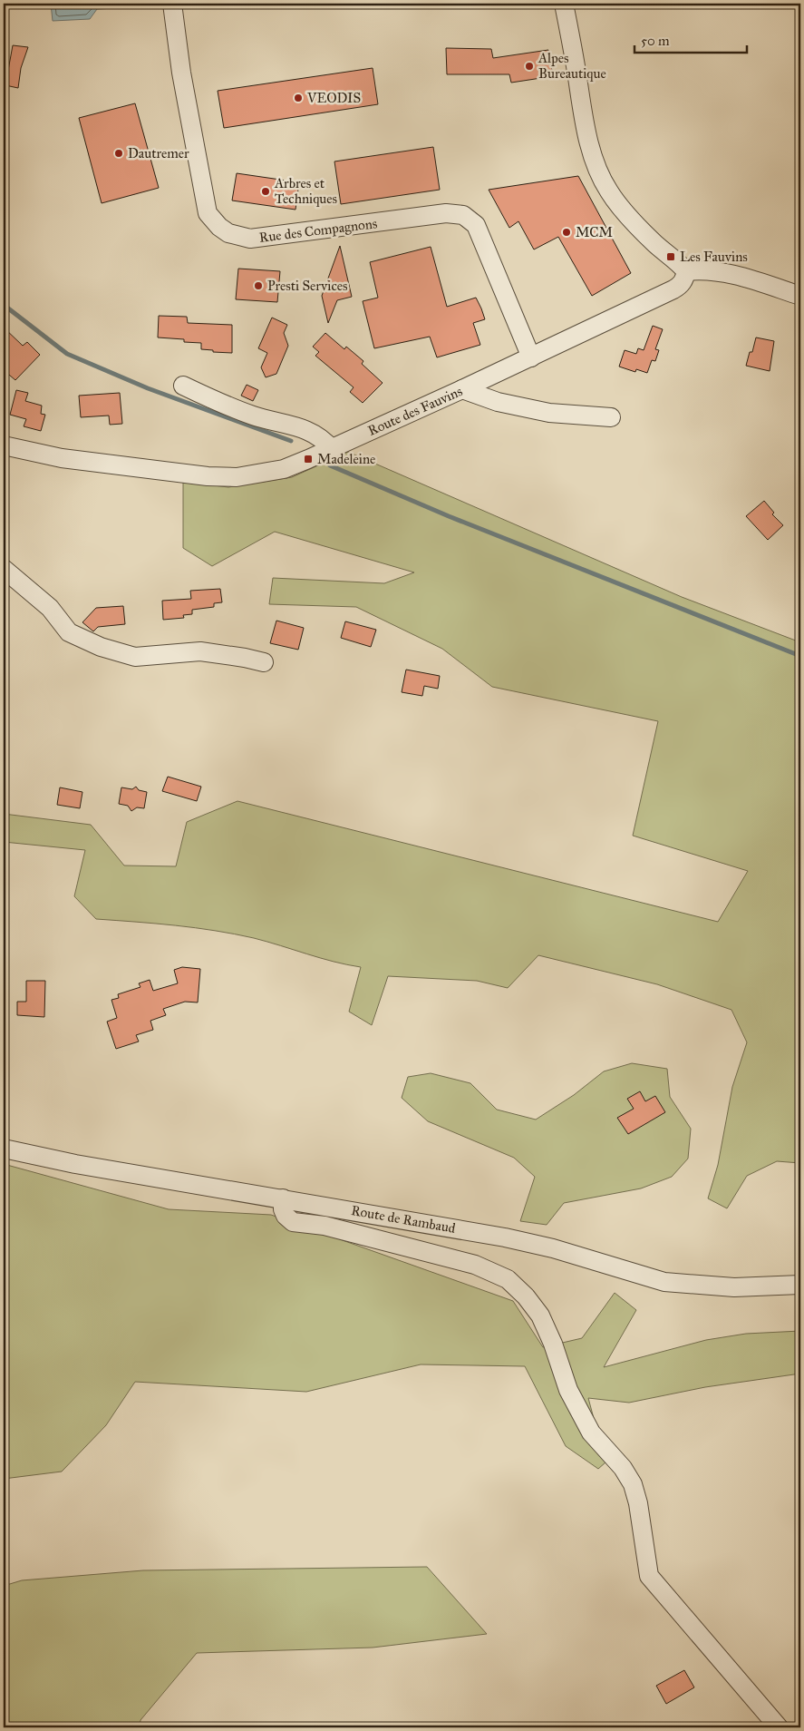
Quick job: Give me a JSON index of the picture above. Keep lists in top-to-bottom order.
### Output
{
  "streets": {
    "street": ["Rue des Compagnons", "Route des Fauvins", "Route de Rambaud"]
  },
  "crossings": [
    ["Rue des Compagnons", "Route des Fauvins"]
  ],
  "places": {
    "other": [
      "Alpes Bureautique",
      "VEODIS",
      "Dautremer",
      "Arbres et Techniques",
      "MCM",
      "Presti Services"
    ],
    "transit": ["Les Fauvins", "Madeleine"]
  },
  "scale_bar": "50 m"
}
